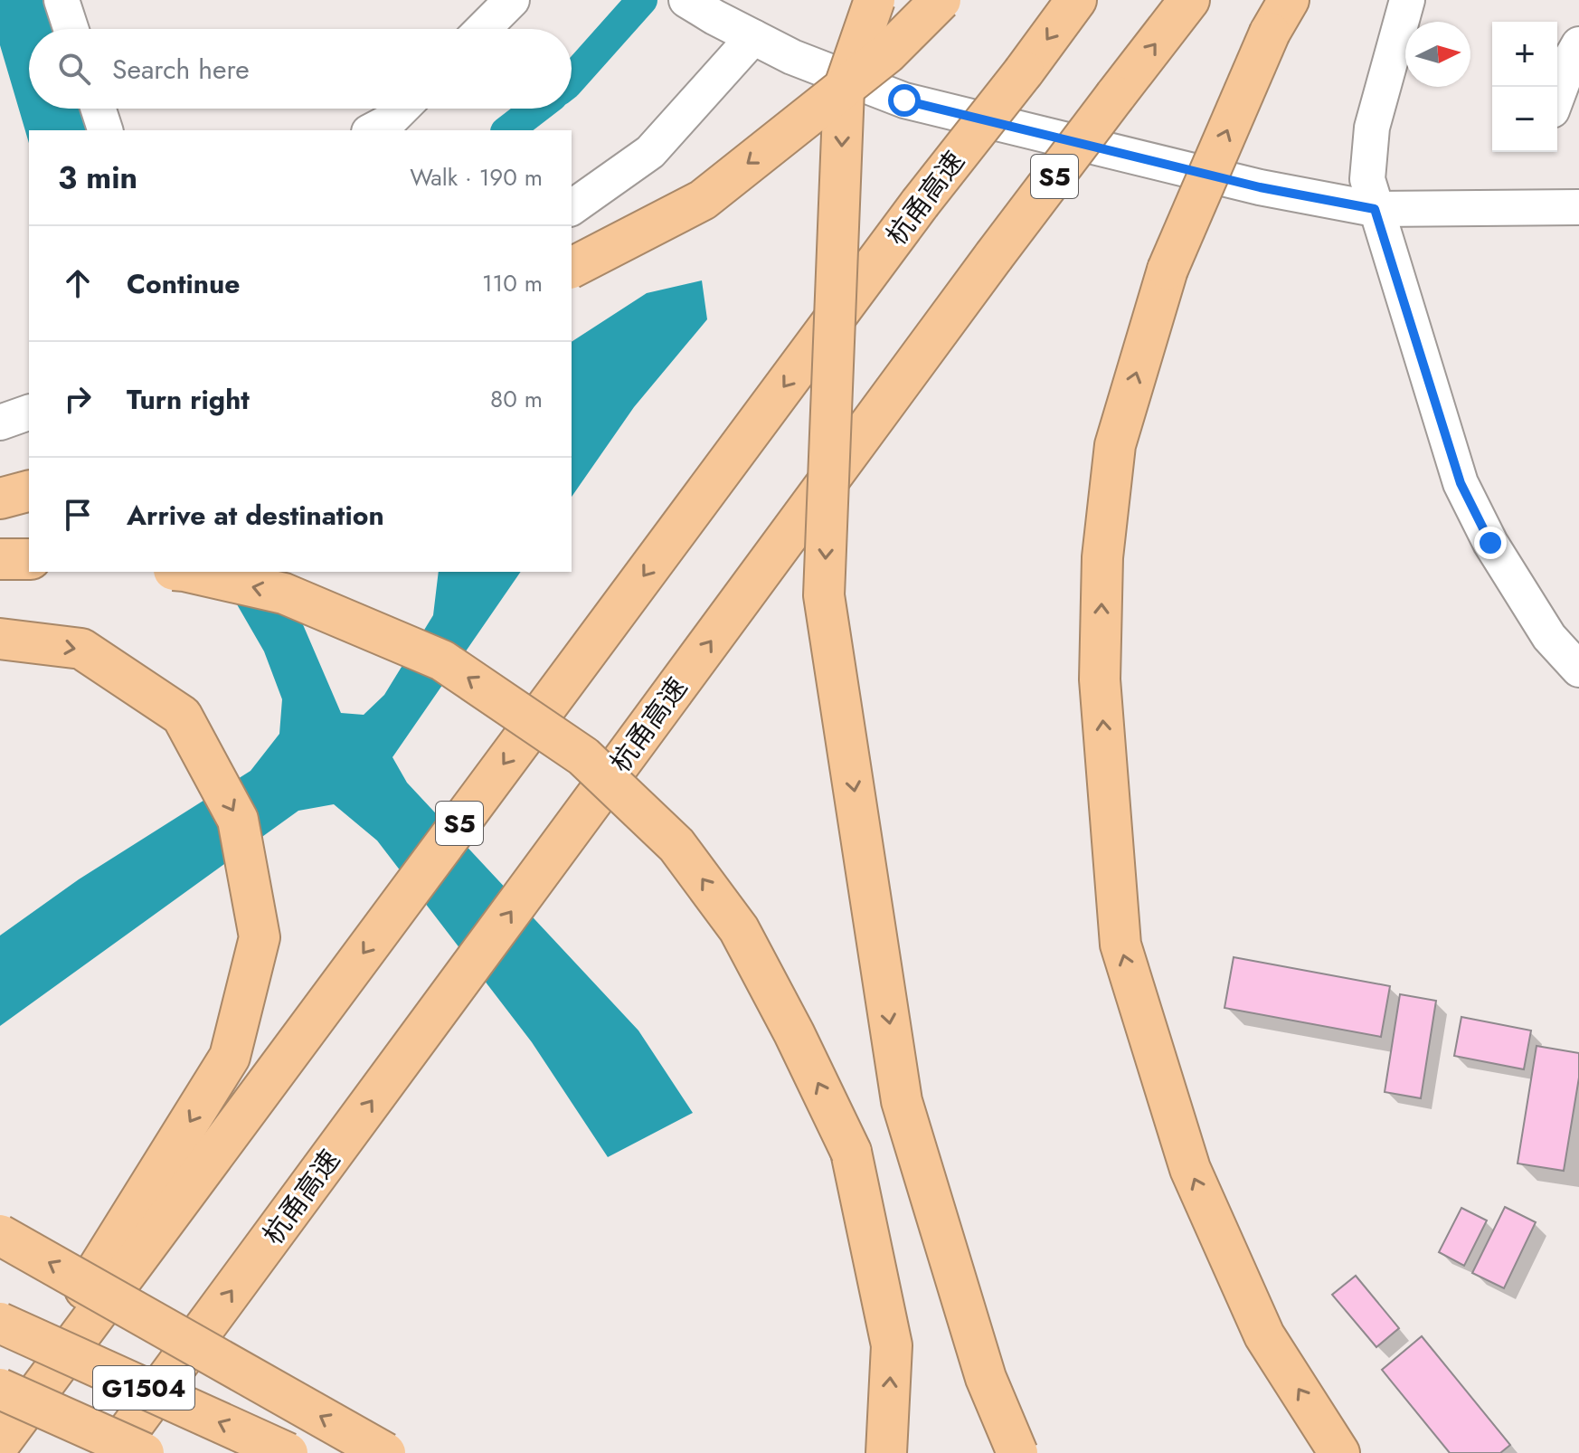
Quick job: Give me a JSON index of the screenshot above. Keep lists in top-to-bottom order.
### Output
{
  "streets": {
    "highway": ["S5", "杭甬高速", "G1504"]
  },
  "north": "right",
  "page": {
    "map_buttons": ["+", "−"],
    "search": "Search here",
    "heading": ["3 min", "Walk · 190 m"],
    "list": [
      ["Continue", "110 m"],
      ["Turn right", "80 m"],
      "Arrive at destination"
    ]
  }
}
